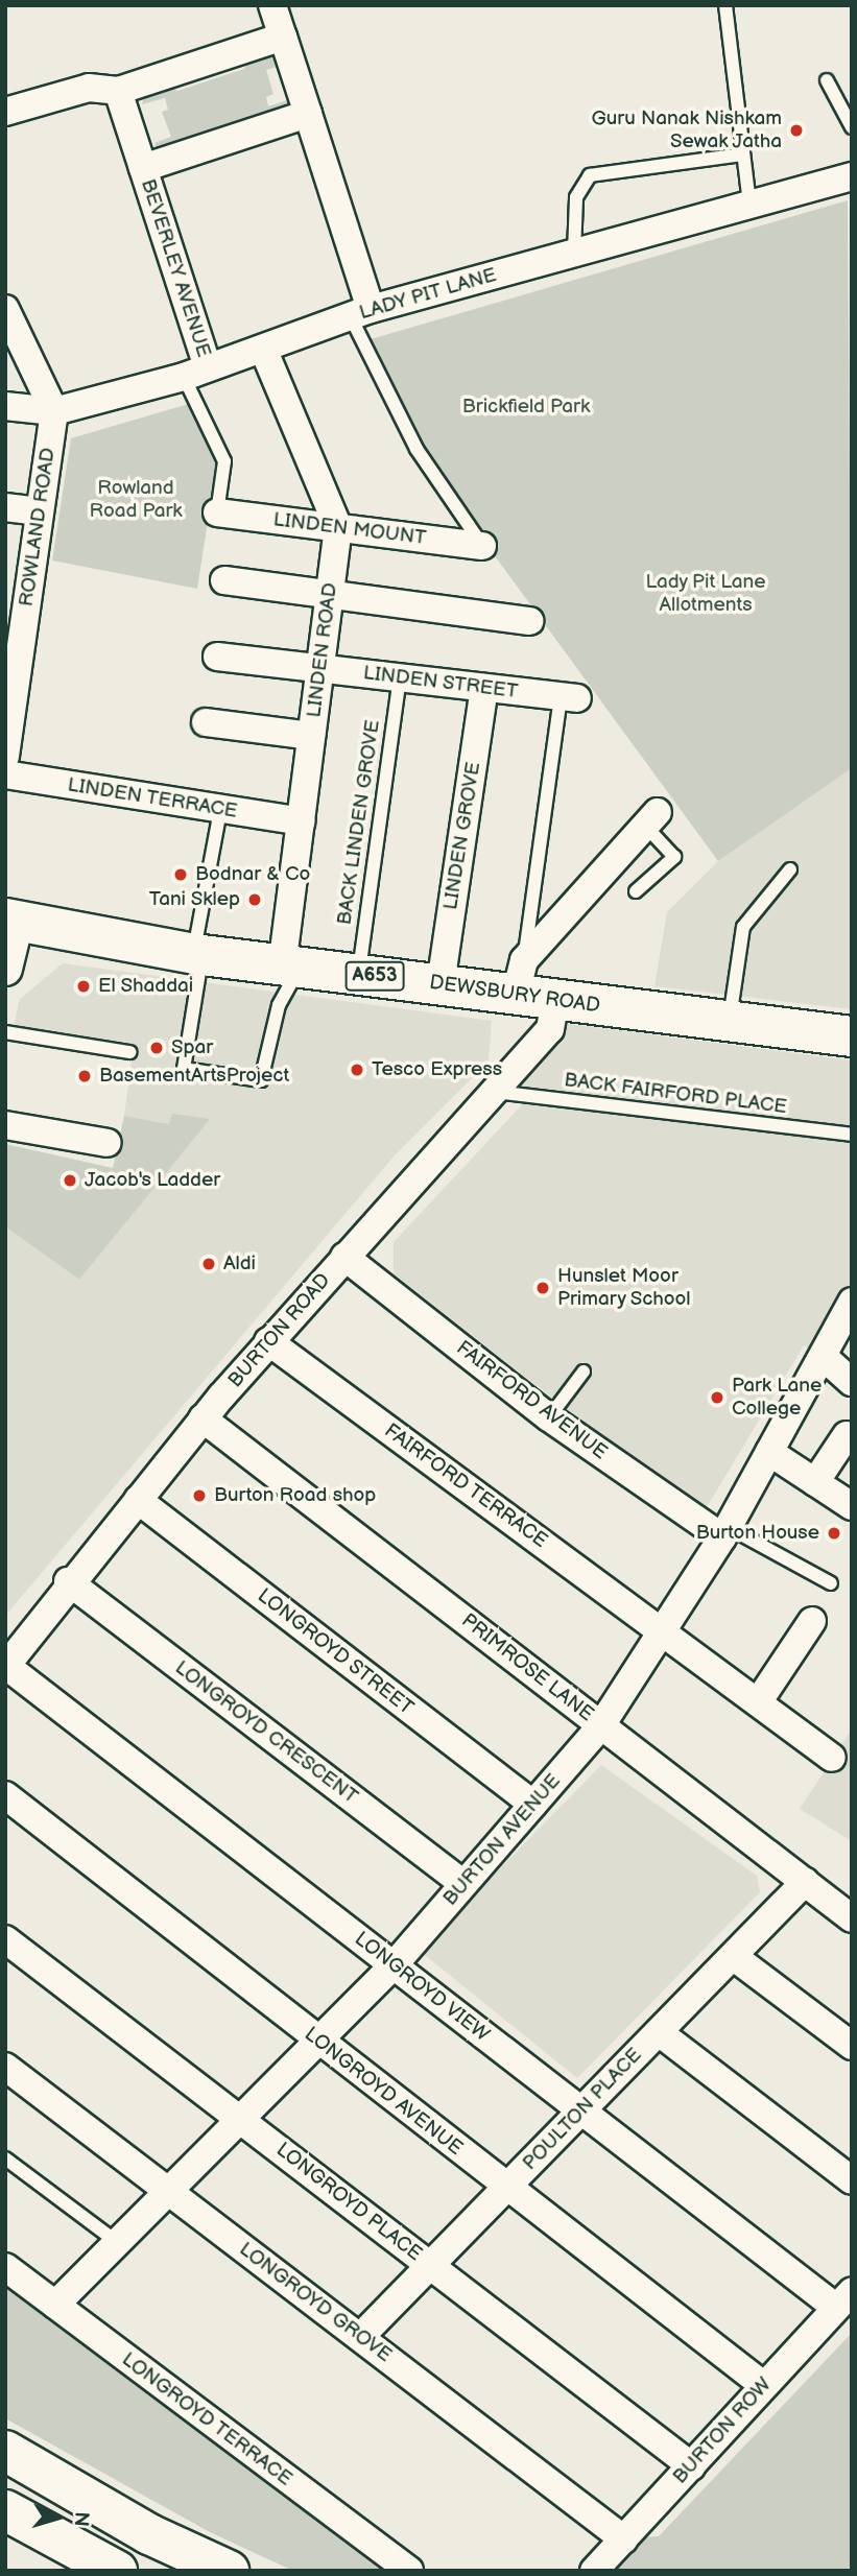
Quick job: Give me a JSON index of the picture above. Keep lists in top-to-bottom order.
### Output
{
  "streets": {
    "main road": ["A653", "DEWSBURY ROAD"],
    "street": [
      "BEVERLEY AVENUE",
      "LADY PIT LANE",
      "ROWLAND ROAD",
      "LINDEN MOUNT",
      "LINDEN ROAD",
      "LINDEN STREET",
      "LINDEN TERRACE",
      "LINDEN GROVE",
      "BURTON ROAD",
      "FAIRFORD AVENUE",
      "FAIRFORD TERRACE",
      "LONGROYD STREET",
      "PRIMROSE LANE",
      "LONGROYD CRESCENT",
      "BURTON AVENUE",
      "LONGROYD VIEW",
      "LONGROYD AVENUE",
      "POULTON PLACE",
      "LONGROYD PLACE",
      "LONGROYD GROVE",
      "LONGROYD TERRACE",
      "BURTON ROW"
    ],
    "lane": ["BACK LINDEN GROVE", "BACK FAIRFORD PLACE"]
  },
  "crossings": [
    ["BEVERLEY AVENUE", "LADY PIT LANE"],
    ["LADY PIT LANE", "ROWLAND ROAD"],
    ["LADY PIT LANE", "LINDEN ROAD"],
    ["LINDEN MOUNT", "LINDEN ROAD"],
    ["LINDEN ROAD", "LINDEN STREET"],
    ["LINDEN ROAD", "LINDEN TERRACE"],
    ["LINDEN ROAD", "DEWSBURY ROAD"],
    ["LINDEN STREET", "BACK LINDEN GROVE"],
    ["LINDEN STREET", "LINDEN GROVE"],
    ["BACK LINDEN GROVE", "DEWSBURY ROAD"],
    ["LINDEN GROVE", "DEWSBURY ROAD"],
    ["DEWSBURY ROAD", "BURTON ROAD"],
    ["BACK FAIRFORD PLACE", "BURTON ROAD"],
    ["BURTON ROAD", "FAIRFORD AVENUE"],
    ["BURTON ROAD", "FAIRFORD TERRACE"],
    ["BURTON ROAD", "LONGROYD STREET"],
    ["BURTON ROAD", "PRIMROSE LANE"],
    ["BURTON ROAD", "LONGROYD CRESCENT"],
    ["BURTON ROAD", "LONGROYD VIEW"],
    ["FAIRFORD AVENUE", "BURTON AVENUE"],
    ["FAIRFORD TERRACE", "BURTON AVENUE"],
    ["LONGROYD STREET", "BURTON AVENUE"],
    ["PRIMROSE LANE", "BURTON AVENUE"],
    ["PRIMROSE LANE", "POULTON PLACE"],
    ["LONGROYD CRESCENT", "BURTON AVENUE"],
    ["BURTON AVENUE", "LONGROYD VIEW"],
    ["BURTON AVENUE", "LONGROYD AVENUE"],
    ["BURTON AVENUE", "LONGROYD PLACE"],
    ["BURTON AVENUE", "LONGROYD GROVE"],
    ["BURTON AVENUE", "LONGROYD TERRACE"],
    ["LONGROYD VIEW", "POULTON PLACE"],
    ["LONGROYD VIEW", "BURTON ROW"],
    ["LONGROYD AVENUE", "POULTON PLACE"],
    ["LONGROYD AVENUE", "BURTON ROW"],
    ["POULTON PLACE", "LONGROYD PLACE"],
    ["POULTON PLACE", "LONGROYD GROVE"],
    ["LONGROYD PLACE", "BURTON ROW"],
    ["LONGROYD GROVE", "BURTON ROW"]
  ],
  "parks": ["Brickfield Park", "Rowland Road Park", "Lady Pit Lane Allotments"],
  "places": [
    "Guru Nanak Nishkam Sewak Jatha",
    "Bodnar & Co",
    "Tani Sklep",
    "El Shaddai",
    "Spar",
    "Tesco Express",
    "BasementArtsProject",
    "Jacob's Ladder",
    "Aldi",
    "Hunslet Moor Primary School",
    "Park Lane College",
    "Burton Road shop",
    "Burton House"
  ],
  "north": "right"
}
